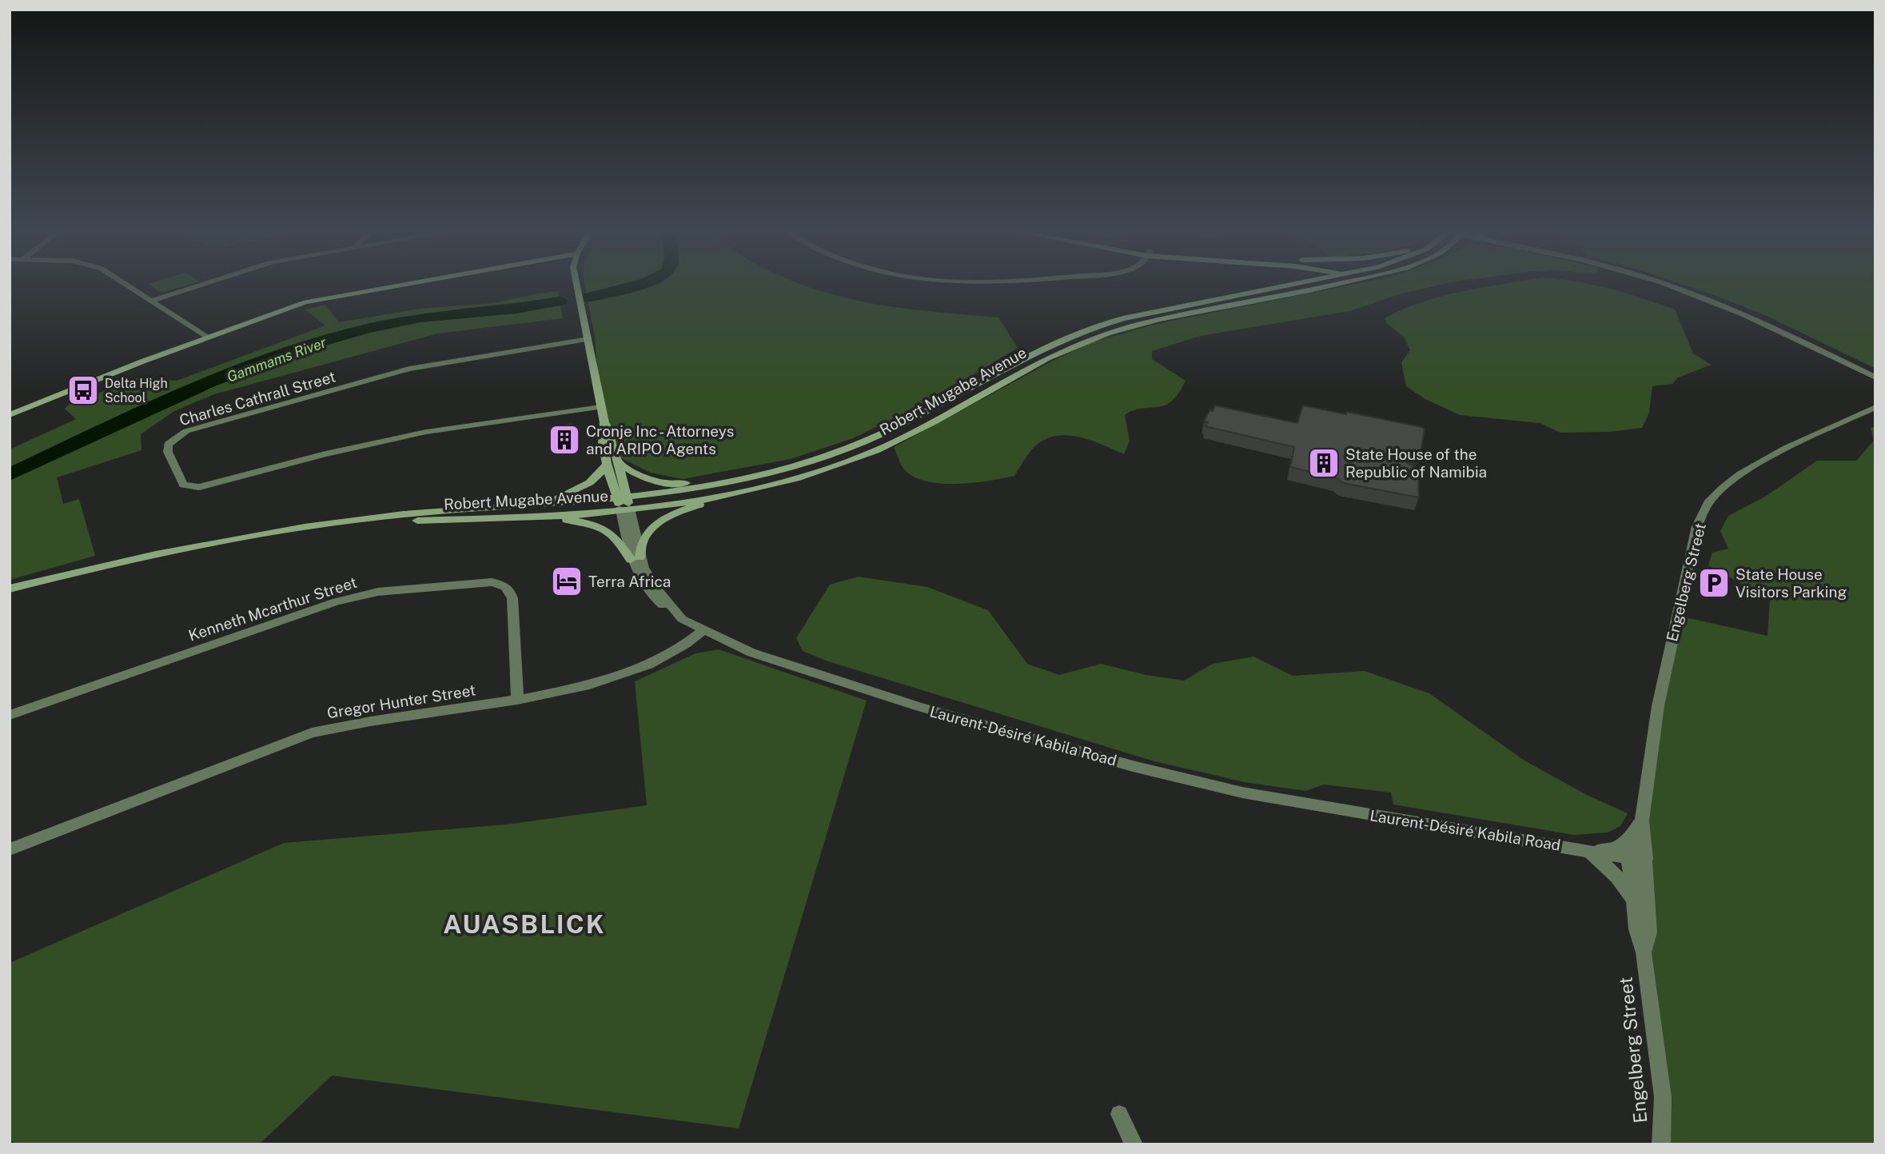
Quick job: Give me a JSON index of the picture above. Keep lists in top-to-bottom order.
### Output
{
  "streets": {
    "main road": ["Robert Mugabe Avenue"],
    "street": [
      "Charles Cathrall Street",
      "Engelberg Street",
      "Kenneth Mcarthur Street",
      "Gregor Hunter Street",
      "Laurent-Désiré Kabila Road"
    ]
  },
  "crossings": [
    ["Engelberg Street", "Laurent-Désiré Kabila Road"],
    ["Kenneth Mcarthur Street", "Gregor Hunter Street"],
    ["Gregor Hunter Street", "Laurent-Désiré Kabila Road"]
  ],
  "districts": ["AUASBLICK"],
  "water": ["Gammams River"],
  "places": {
    "bus stop": ["Delta High School"],
    "building": ["Cronje Inc - Attorneys and ARIPO Agents", "State House of the Republic of Namibia"],
    "hotel": ["Terra Africa"],
    "parking": ["State House Visitors Parking"]
  }
}
